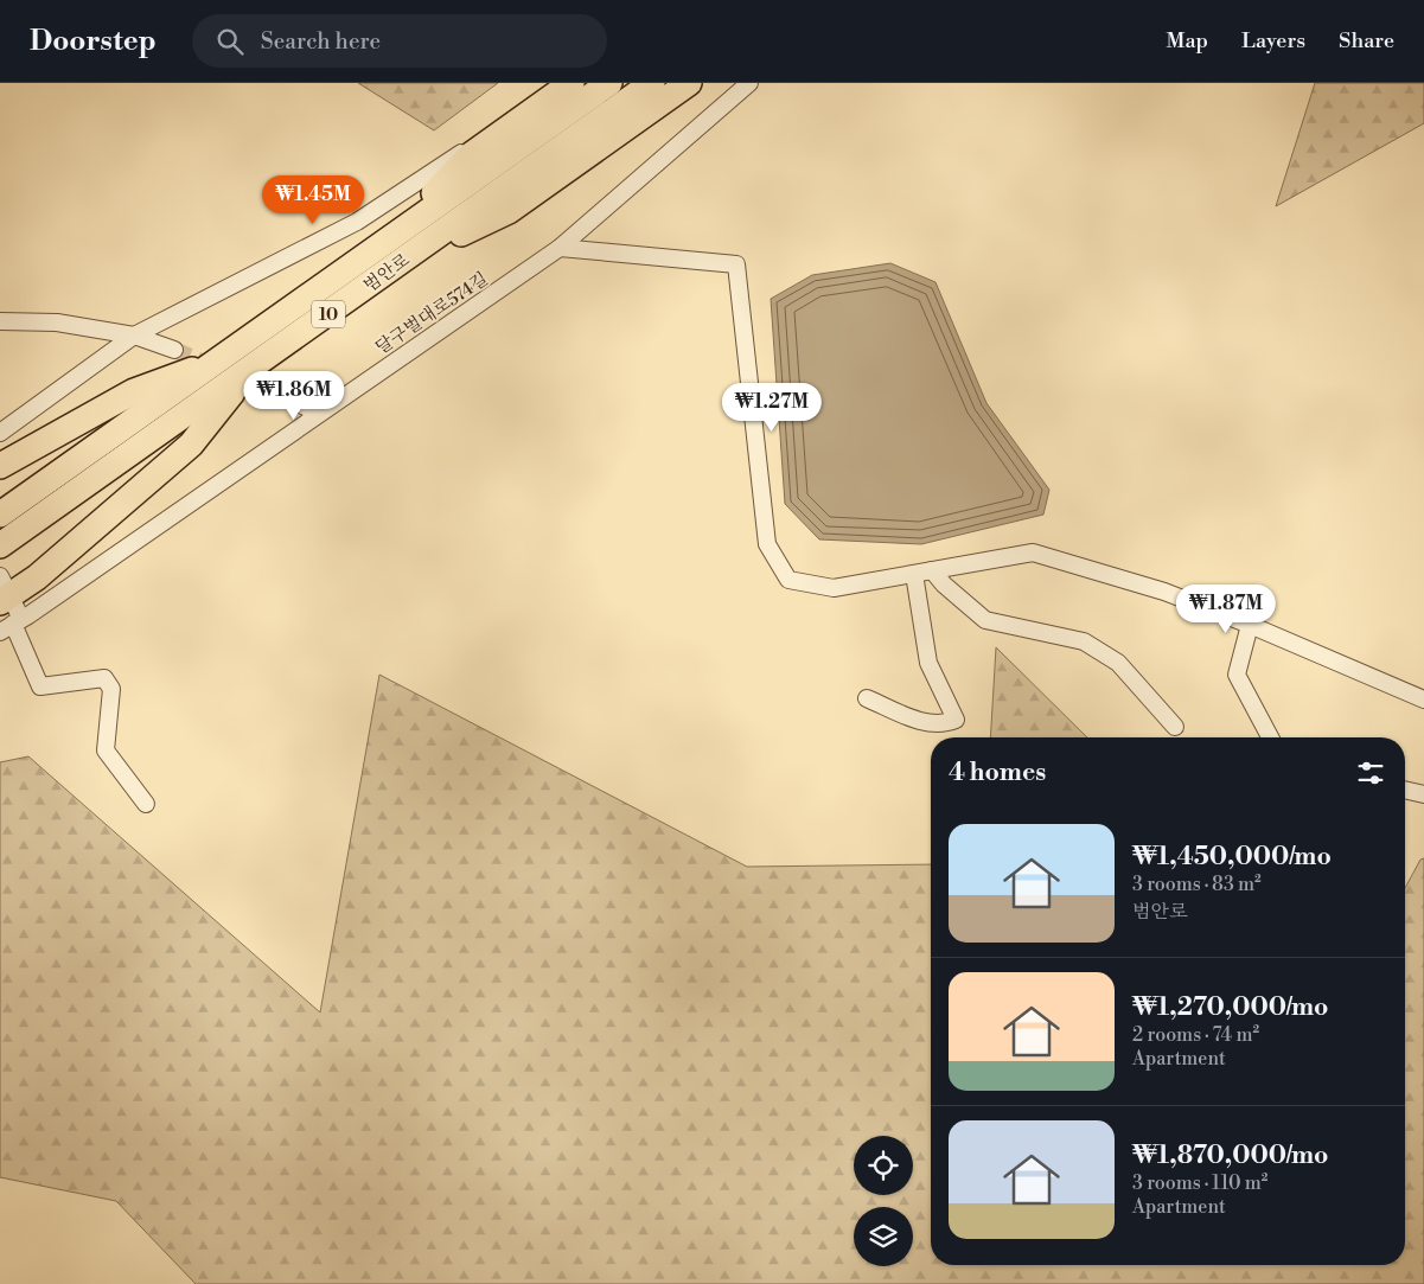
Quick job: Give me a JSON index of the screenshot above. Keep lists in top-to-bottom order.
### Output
{
  "streets": {
    "highway": ["범안로", "10"],
    "street": ["달구벌대로574길"]
  },
  "page": {
    "header": "Doorstep",
    "search": "Search here",
    "nav": ["Map", "Layers", "Share"],
    "price": [
      "₩1.45M",
      "₩1.86M",
      "₩1.27M",
      "₩1.87M"
    ],
    "heading": "4 homes",
    "list": [
      {
        "name": "₩1,450,000/mo",
        "note": "3 rooms · 83 m² · 범안로"
      },
      {
        "name": "₩1,270,000/mo",
        "note": "2 rooms · 74 m² · Apartment"
      },
      {
        "name": "₩1,870,000/mo",
        "note": "3 rooms · 110 m² · Apartment"
      }
    ]
  }
}
